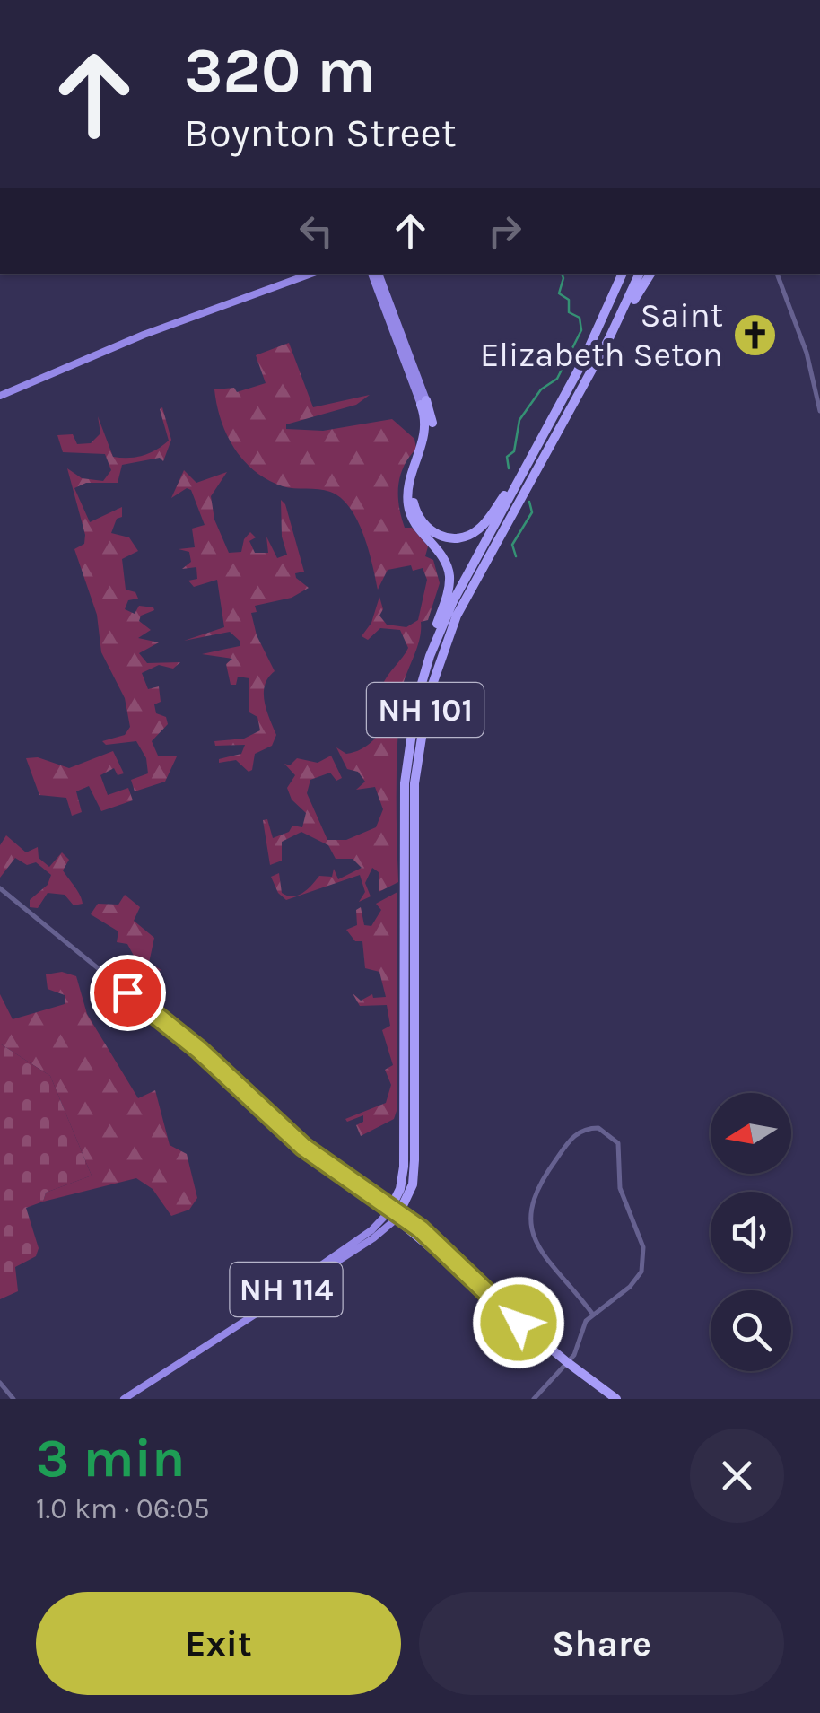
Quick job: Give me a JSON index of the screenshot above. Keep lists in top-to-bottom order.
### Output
{
  "streets": {
    "highway": ["NH 101"],
    "main road": ["NH 114"]
  },
  "crossings": [
    ["NH 101", "NH 114"]
  ],
  "places": {
    "church": ["Saint Elizabeth Seton"]
  },
  "north": "left",
  "page": {
    "turn": ["320 m", "Boynton Street"],
    "heading": ["3 min", "1.0 km · 06:05"],
    "buttons": ["Exit", "Share"]
  }
}
